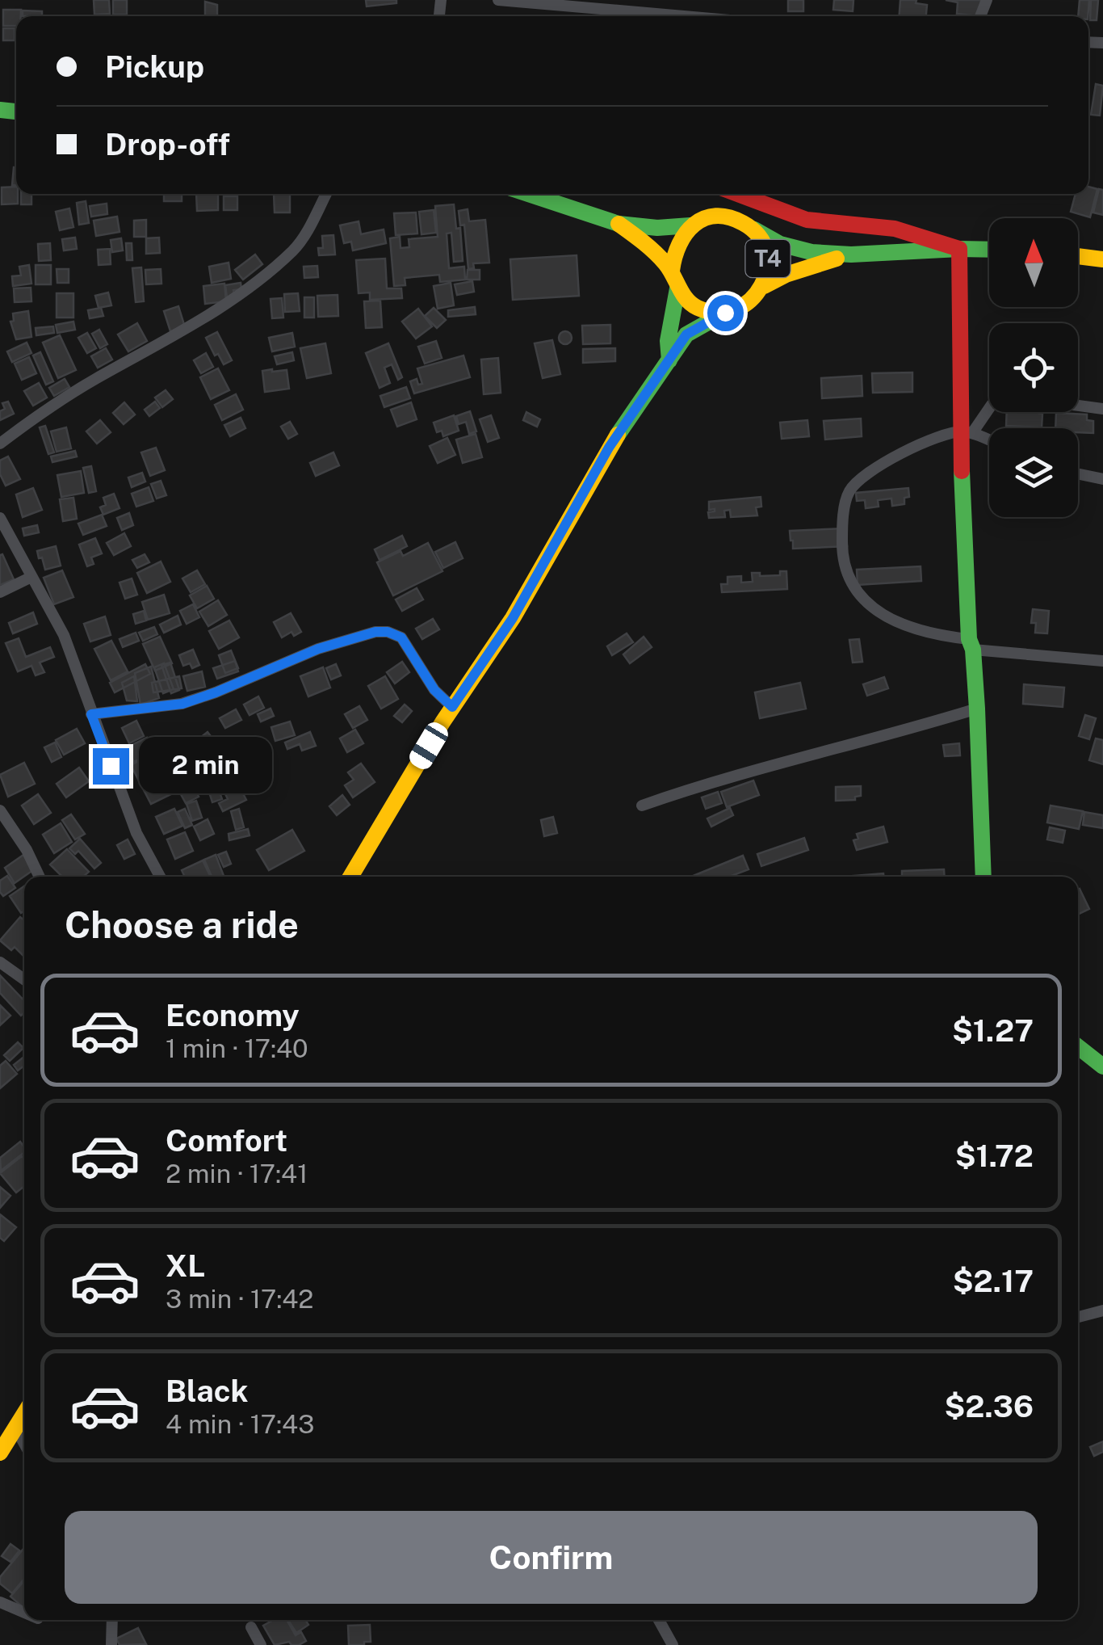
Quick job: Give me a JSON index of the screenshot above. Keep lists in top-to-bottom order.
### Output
{
  "streets": {
    "main road": ["T4"]
  },
  "north": "top",
  "page": {
    "banner": ["Pickup", "Drop-off"],
    "bubble": "2 min",
    "heading": "Choose a ride",
    "list": [
      {
        "name": "Economy",
        "note": "1 min · 17:40",
        "value": "$1.27"
      },
      {
        "name": "Comfort",
        "note": "2 min · 17:41",
        "value": "$1.72"
      },
      {
        "name": "XL",
        "note": "3 min · 17:42",
        "value": "$2.17"
      },
      {
        "name": "Black",
        "note": "4 min · 17:43",
        "value": "$2.36"
      }
    ],
    "buttons": "Confirm"
  }
}
